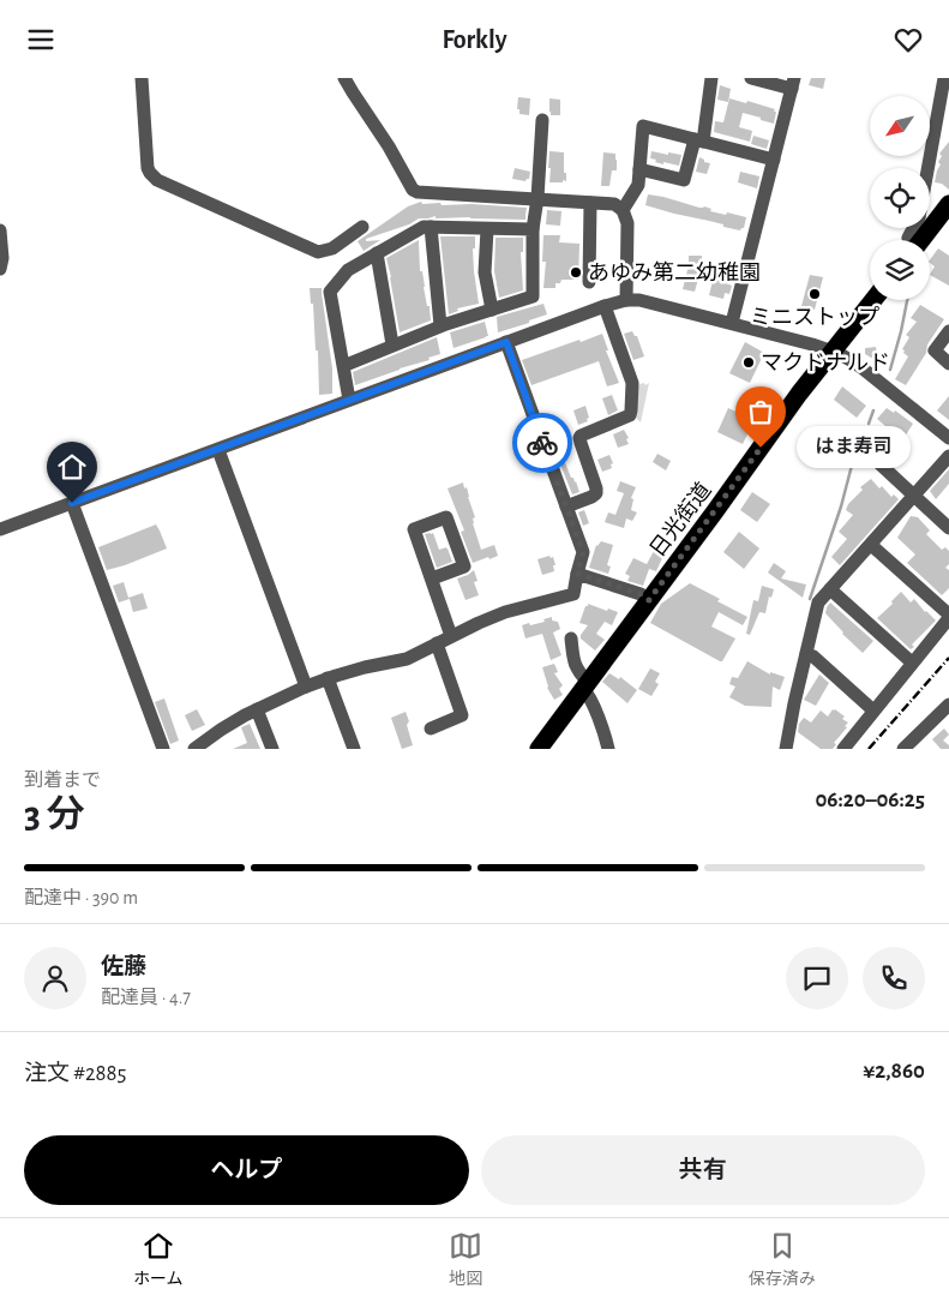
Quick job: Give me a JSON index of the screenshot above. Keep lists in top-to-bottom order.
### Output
{
  "streets": {
    "highway": ["日光街道"]
  },
  "places": [
    "あゆみ第二幼稚園",
    "ミニストップ",
    "マクドナルド",
    "はま寿司"
  ],
  "north": "bottom left",
  "page": {
    "header": "Forkly",
    "bubble": "はま寿司",
    "heading": ["3 分", "到着まで", "06:20–06:25"],
    "panel": [
      "佐藤",
      "配達員 · 4.7",
      "注文 #2885",
      "¥2,860"
    ],
    "bar": "配達中 · 390 m",
    "buttons": ["ヘルプ", "共有"],
    "tabs": ["ホーム", "地図", "保存済み"]
  }
}
